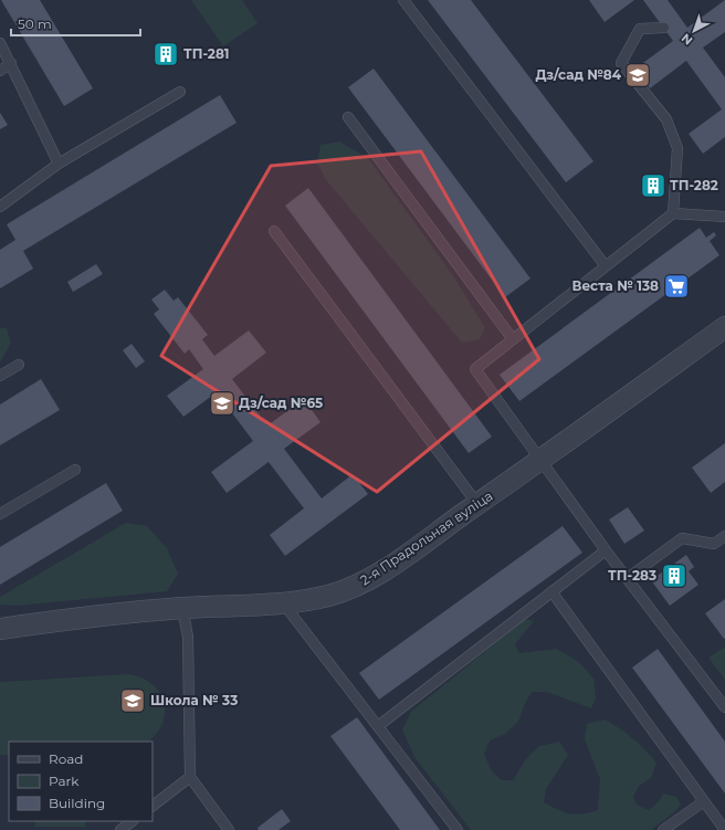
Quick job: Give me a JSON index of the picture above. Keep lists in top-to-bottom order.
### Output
{
  "streets": {
    "street": ["2-я Прадольная вуліца"]
  },
  "places": {
    "building": ["ТП-281", "ТП-282", "ТП-283"],
    "school or university": ["Дз/сад №84", "Дз/сад №65", "Школа № 33"],
    "supermarket": ["Веста № 138"]
  },
  "legend": ["Road", "Park", "Building"],
  "scale_bar": "50 m",
  "north": "bottom left"
}
